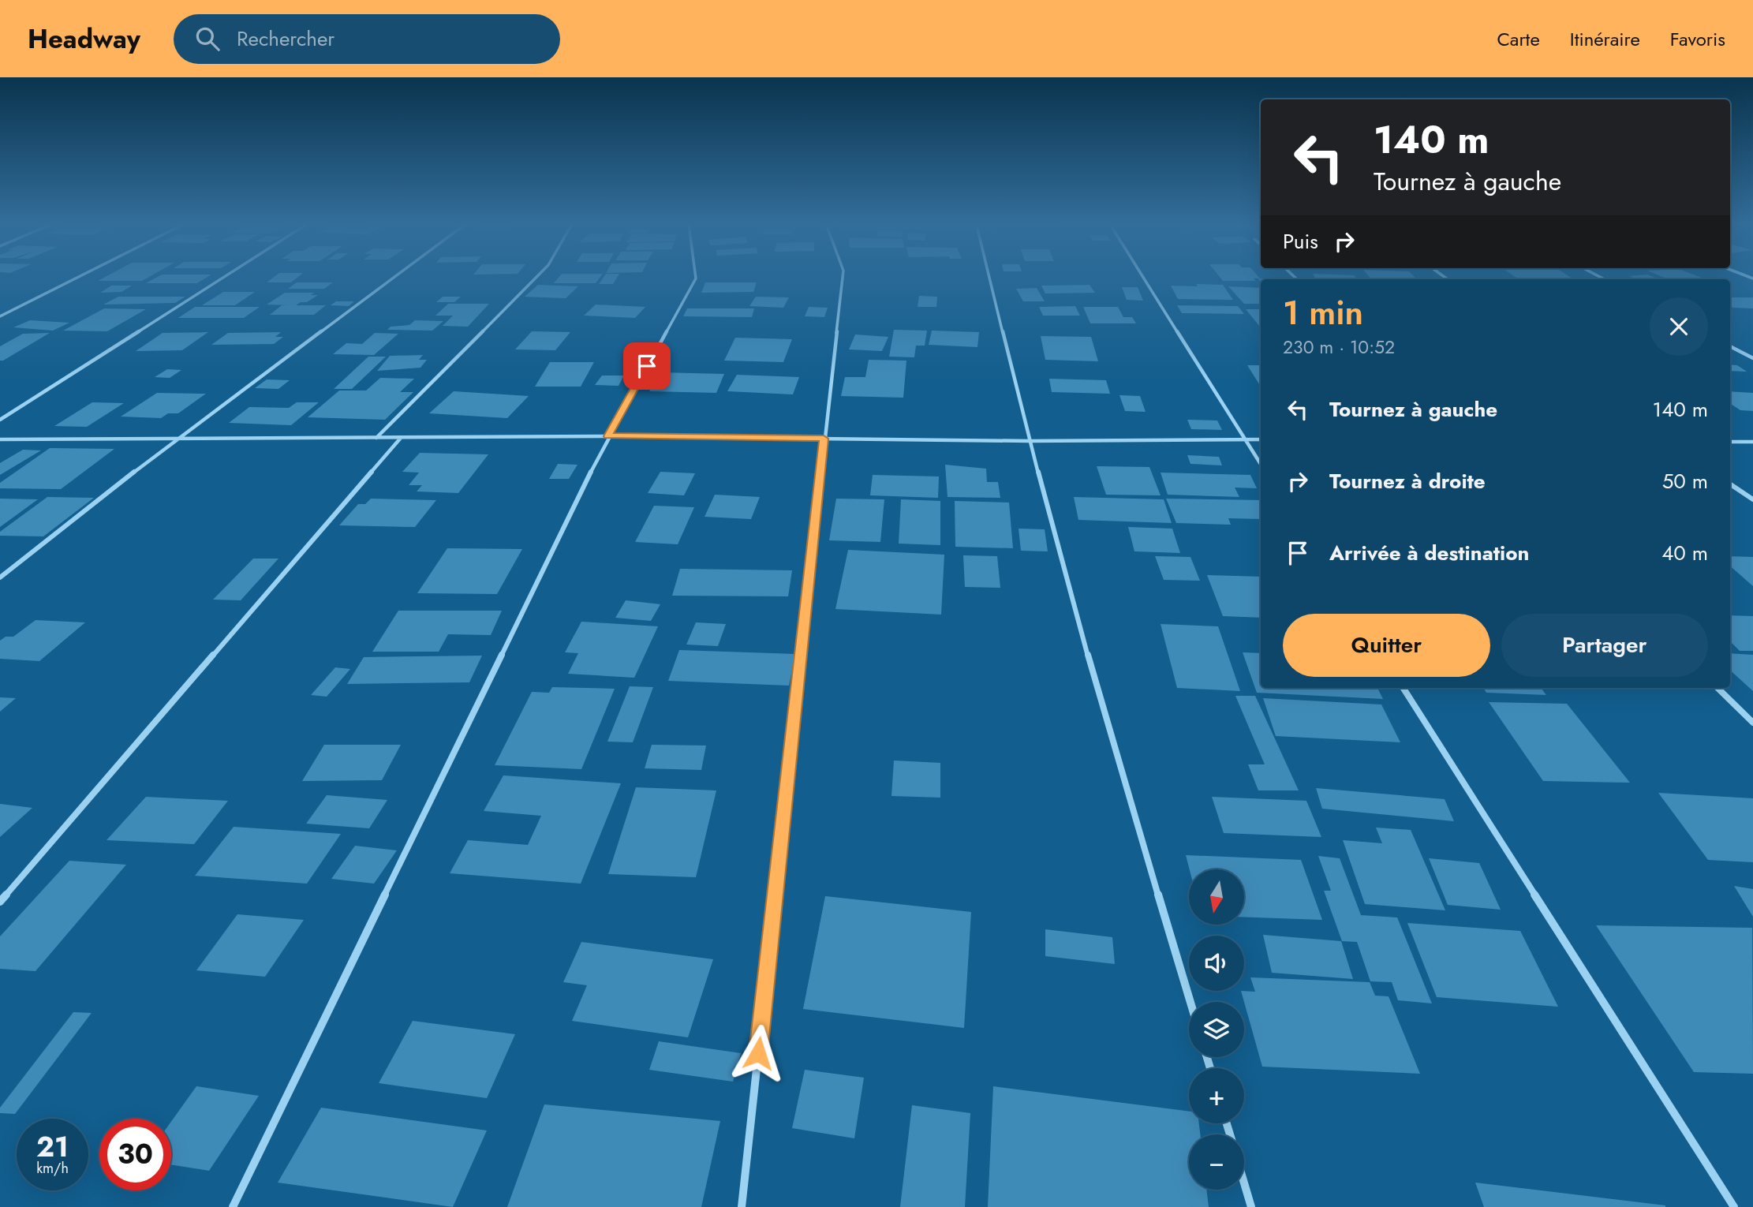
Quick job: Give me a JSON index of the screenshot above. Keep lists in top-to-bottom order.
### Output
{
  "north": "bottom",
  "page": {
    "header": "Headway",
    "search": "Rechercher",
    "nav": ["Carte", "Itinéraire", "Favoris"],
    "turn": ["140 m", "Tournez à gauche"],
    "then": "Puis",
    "heading": ["1 min", "230 m · 10:52"],
    "list": [
      {
        "name": "Tournez à gauche",
        "value": "140 m"
      },
      {
        "name": "Tournez à droite",
        "value": "50 m"
      },
      {
        "name": "Arrivée à destination",
        "value": "40 m"
      }
    ],
    "buttons": ["Quitter", "Partager"],
    "map_buttons": ["+", "−"],
    "speed": "21 km/h",
    "limit": "30"
  }
}
